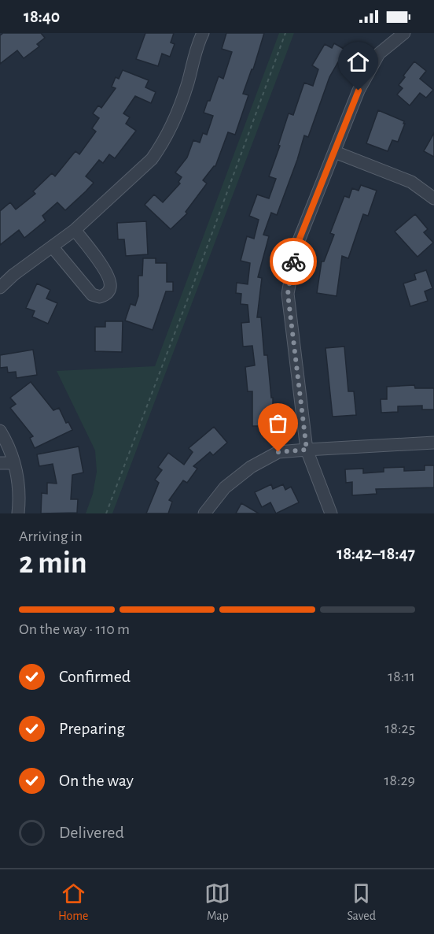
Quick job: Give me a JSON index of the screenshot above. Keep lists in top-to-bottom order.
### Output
{
  "page": {
    "status": "18:40",
    "heading": ["2 min", "Arriving in", "18:42–18:47"],
    "bar": "On the way · 110 m",
    "list": [
      ["Confirmed", "18:11"],
      ["Preparing", "18:25"],
      ["On the way", "18:29"],
      "Delivered"
    ],
    "tabs": ["Home", "Map", "Saved"]
  }
}
